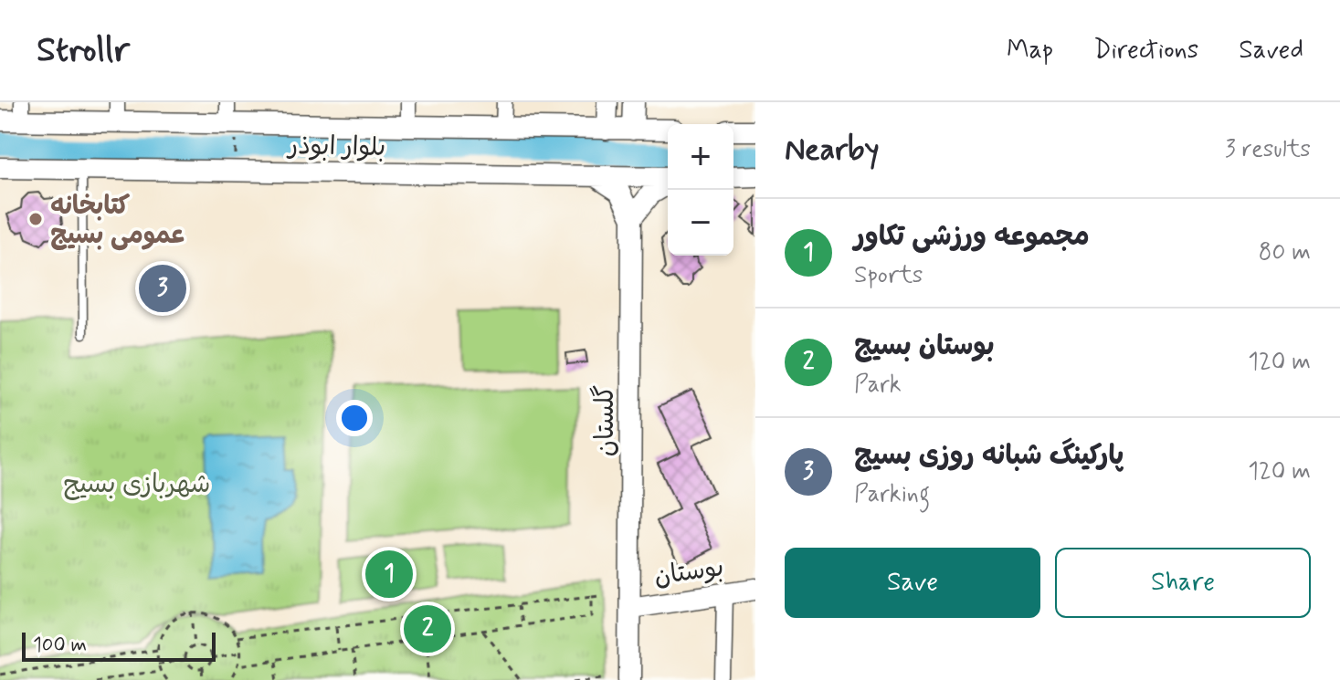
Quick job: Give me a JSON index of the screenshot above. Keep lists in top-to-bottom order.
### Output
{
  "streets": {
    "main road": ["بلوار ابوذر", "گلستان", "بوستان"]
  },
  "crossings": [
    ["گلستان", "بوستان"]
  ],
  "parks": ["شهربازی بسیج"],
  "places": ["کتابخانه عمومی بسیج"],
  "scale_bar": "100 m",
  "page": {
    "header": "Strollr",
    "nav": ["Map", "Directions", "Saved"],
    "heading": ["Nearby", "3 results"],
    "map_buttons": ["+", "−"],
    "list": [
      {
        "mark": "1",
        "name": "مجموعه ورزشی تکاور",
        "note": "Sports",
        "value": "80 m"
      },
      {
        "mark": "2",
        "name": "بوستان بسیج",
        "note": "Park",
        "value": "120 m"
      },
      {
        "mark": "3",
        "name": "پارکینگ شبانه روزی بسیج",
        "note": "Parking",
        "value": "120 m"
      }
    ],
    "pins": ["3", "1", "2"],
    "buttons": ["Save", "Share"],
    "scale": "100 m"
  }
}
